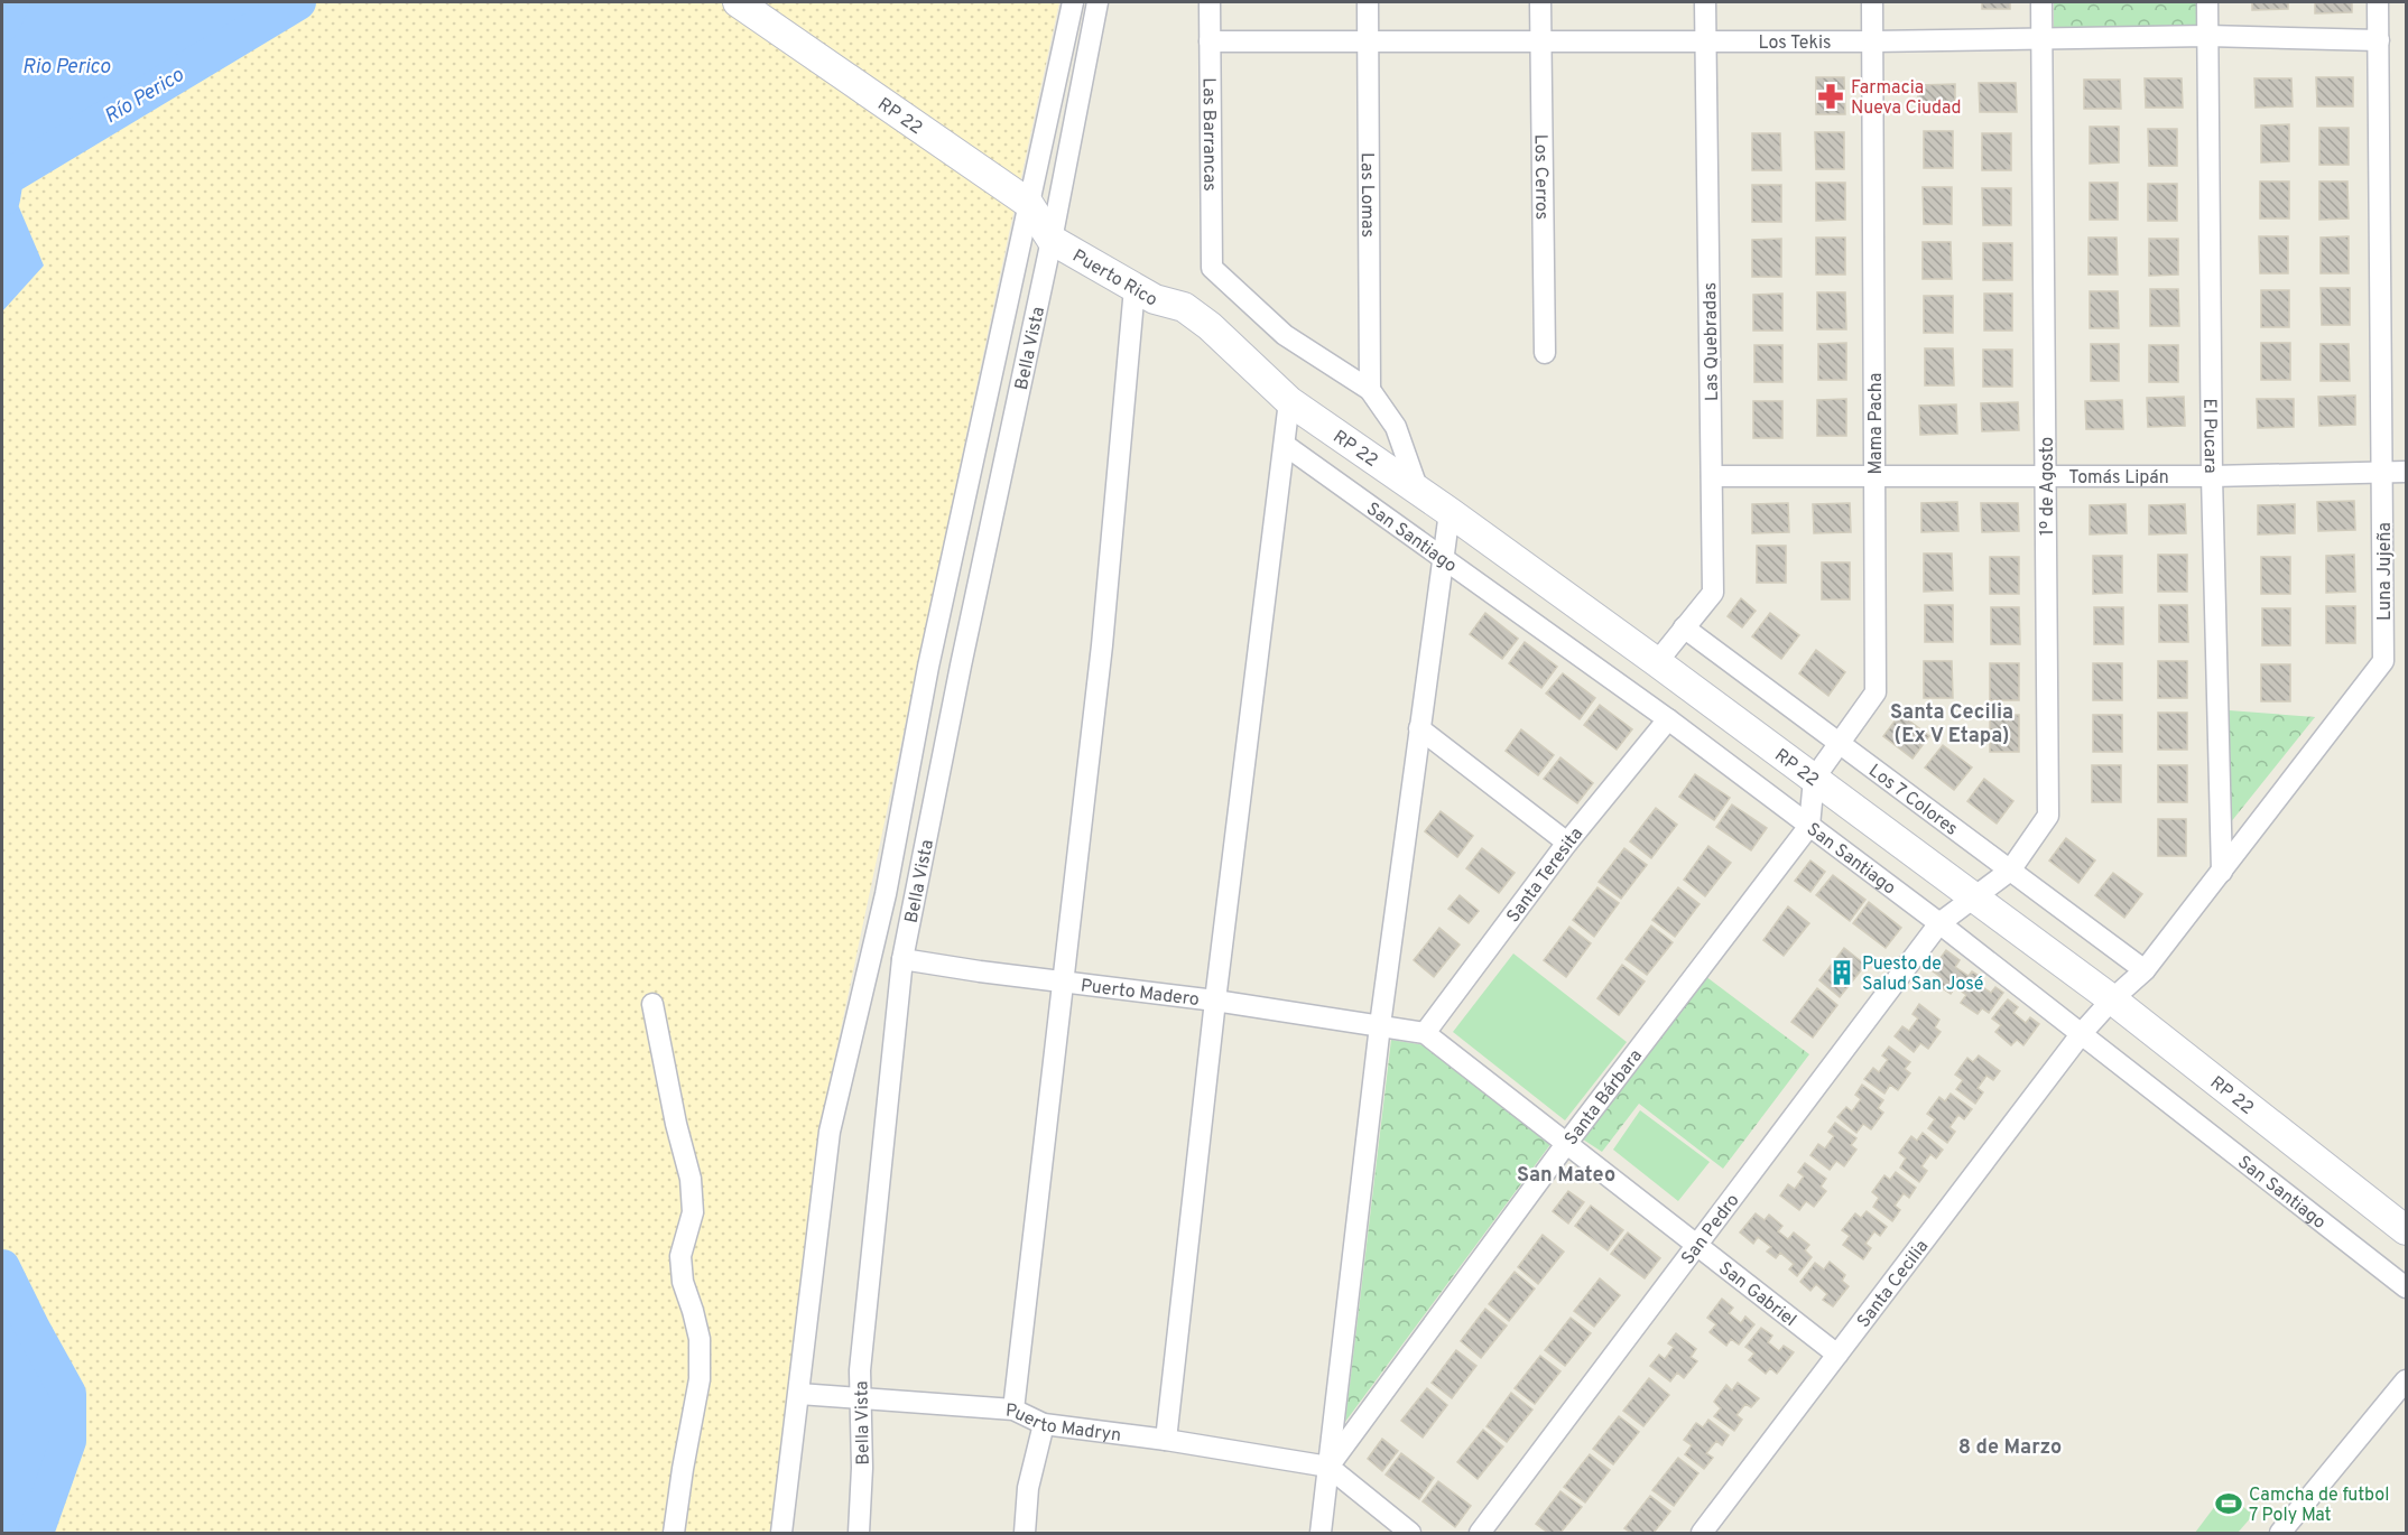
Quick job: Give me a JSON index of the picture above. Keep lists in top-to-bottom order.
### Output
{
  "streets": {
    "street": [
      "Los Tekis",
      "RP 22",
      "Las Barrancas",
      "Los Cerros",
      "Las Lomas",
      "Puerto Rico",
      "Las Quebradas",
      "Bella Vista",
      "Mama Pacha",
      "El Pucara",
      "Tomás Lipán",
      "1º de Agosto",
      "San Santiago",
      "Luna Jujeña",
      "Los 7 Colores",
      "Santa Teresita",
      "Puerto Madero",
      "Santa Bárbara",
      "San Pedro",
      "Santa Cecilia",
      "San Gabriel",
      "Puerto Madryn"
    ]
  },
  "crossings": [
    ["Los Tekis", "Las Barrancas"],
    ["Los Tekis", "Los Cerros"],
    ["Los Tekis", "Las Lomas"],
    ["Los Tekis", "Las Quebradas"],
    ["Los Tekis", "Mama Pacha"],
    ["Los Tekis", "El Pucara"],
    ["Los Tekis", "1º de Agosto"],
    ["Los Tekis", "Luna Jujeña"],
    ["RP 22", "Puerto Rico"],
    ["RP 22", "Las Quebradas"],
    ["RP 22", "Bella Vista"],
    ["RP 22", "Mama Pacha"],
    ["RP 22", "1º de Agosto"],
    ["RP 22", "Luna Jujeña"],
    ["Las Barrancas", "Las Lomas"],
    ["Puerto Rico", "Bella Vista"],
    ["Las Quebradas", "Tomás Lipán"],
    ["Las Quebradas", "Los 7 Colores"],
    ["Bella Vista", "Puerto Madero"],
    ["Bella Vista", "Puerto Madryn"],
    ["Mama Pacha", "Tomás Lipán"],
    ["Mama Pacha", "San Santiago"],
    ["Mama Pacha", "Los 7 Colores"],
    ["Mama Pacha", "Santa Bárbara"],
    ["El Pucara", "Tomás Lipán"],
    ["El Pucara", "Luna Jujeña"],
    ["Tomás Lipán", "1º de Agosto"],
    ["Tomás Lipán", "Luna Jujeña"],
    ["1º de Agosto", "San Santiago"],
    ["1º de Agosto", "Los 7 Colores"],
    ["1º de Agosto", "San Pedro"],
    ["San Santiago", "Luna Jujeña"],
    ["San Santiago", "Santa Teresita"],
    ["San Santiago", "Santa Bárbara"],
    ["San Santiago", "San Pedro"],
    ["San Santiago", "Santa Cecilia"],
    ["Luna Jujeña", "Los 7 Colores"],
    ["Luna Jujeña", "Santa Cecilia"],
    ["Santa Teresita", "Puerto Madero"],
    ["Santa Teresita", "San Gabriel"],
    ["Puerto Madero", "San Gabriel"],
    ["Santa Bárbara", "San Gabriel"],
    ["Santa Bárbara", "Puerto Madryn"],
    ["San Pedro", "San Gabriel"],
    ["Santa Cecilia", "San Gabriel"]
  ],
  "districts": ["Santa Cecilia (Ex V Etapa)", "San Mateo", "8 de Marzo"],
  "water": ["Rio Perico", "Río Perico"],
  "places": {
    "pharmacy": ["Farmacia Nueva Ciudad"],
    "building": ["Puesto de Salud San José"],
    "sports": ["Camcha de futbol 7 Poly Mat"]
  }
}
